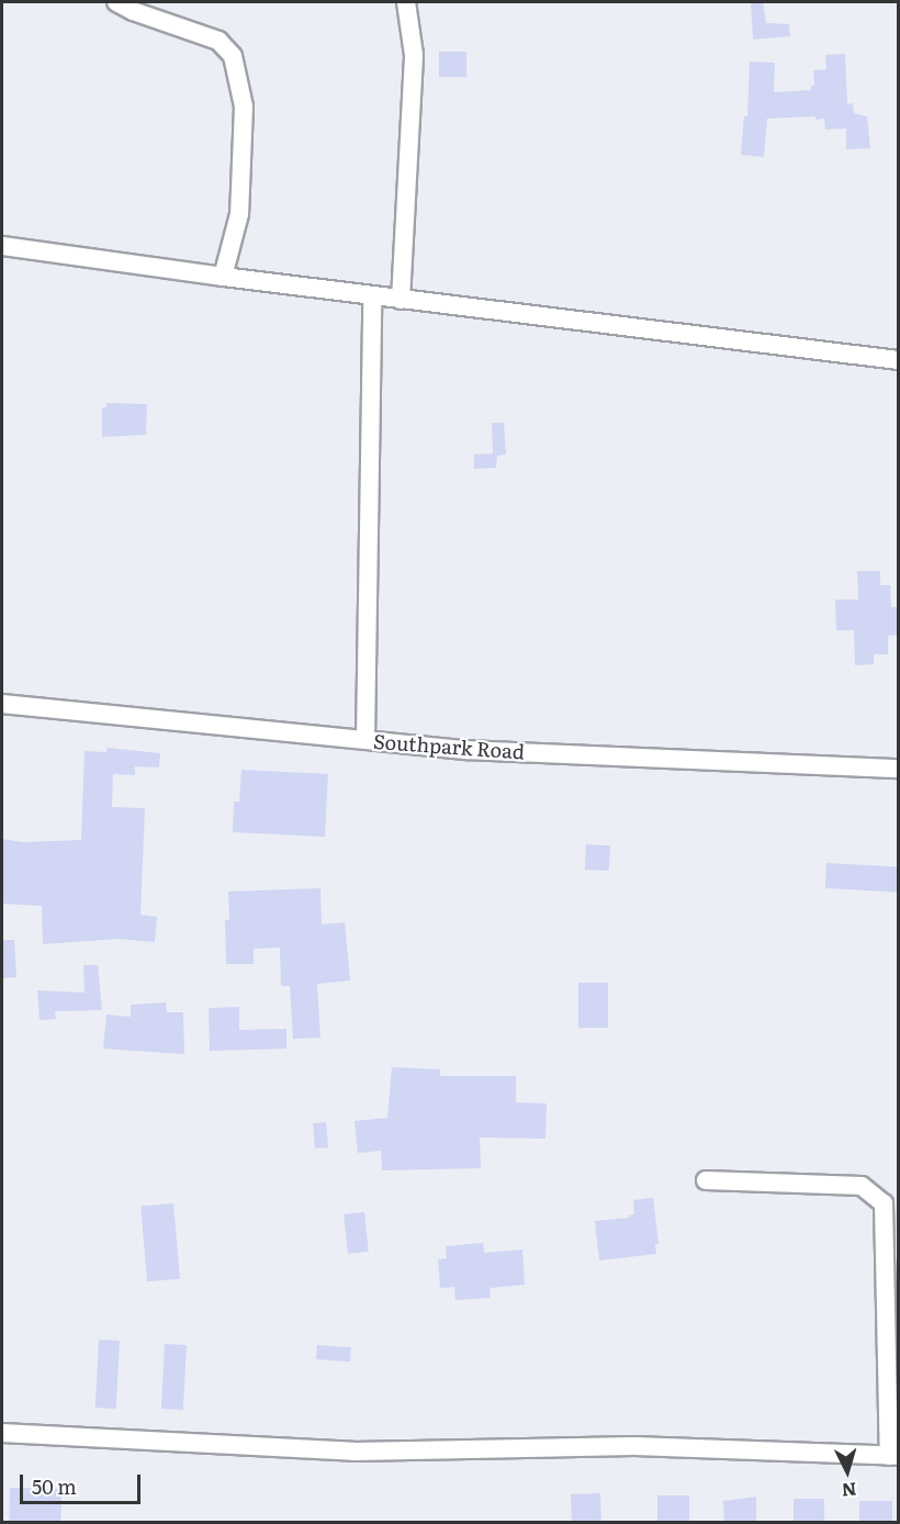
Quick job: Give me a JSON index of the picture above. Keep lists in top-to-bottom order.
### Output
{
  "streets": {
    "street": ["Southpark Road"]
  },
  "scale_bar": "50 m",
  "north": "bottom"
}
